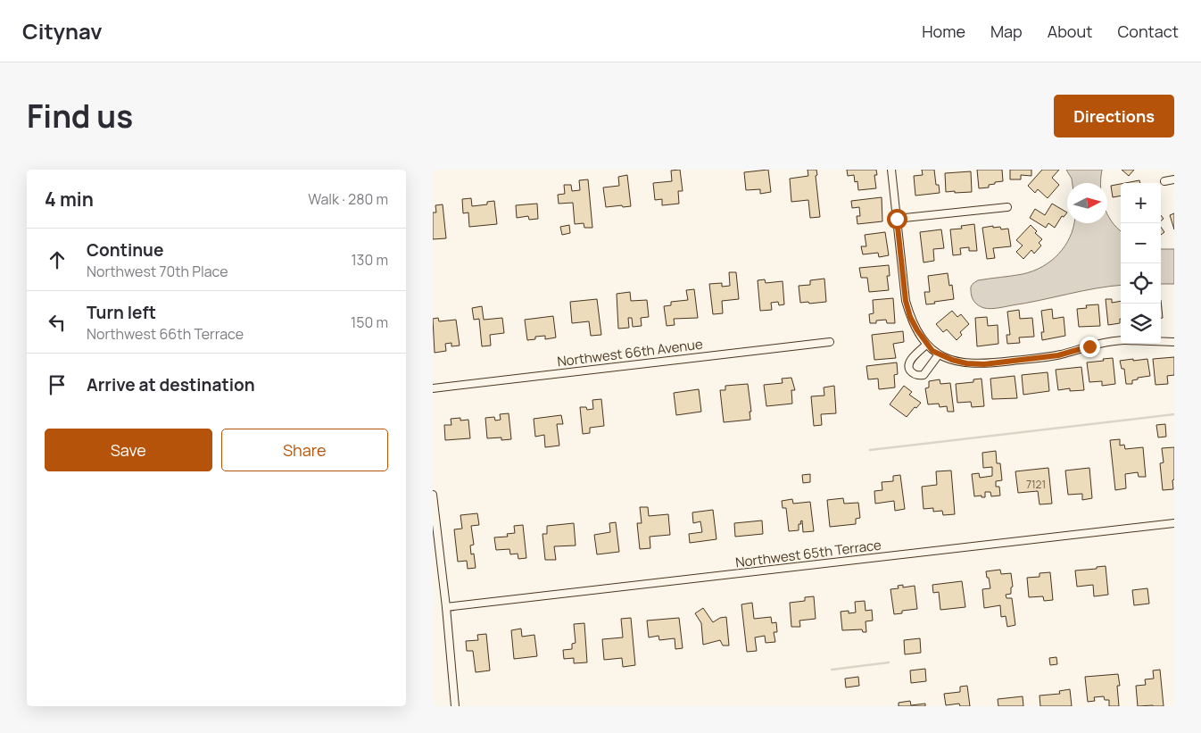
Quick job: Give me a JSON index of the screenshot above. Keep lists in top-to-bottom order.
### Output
{
  "streets": {
    "street": ["Northwest 66th Avenue", "Northwest 65th Terrace"]
  },
  "house_numbers": ["7121"],
  "north": "right",
  "page": {
    "header": "Citynav",
    "nav": [
      "Home",
      "Map",
      "About",
      "Contact"
    ],
    "title": "Find us",
    "buttons": [
      "Directions",
      ["Save", "Share"]
    ],
    "heading": ["4 min", "Walk · 280 m"],
    "map_buttons": ["+", "−"],
    "list": [
      ["Continue", "Northwest 70th Place", "130 m"],
      ["Turn left", "Northwest 66th Terrace", "150 m"],
      "Arrive at destination"
    ]
  }
}
